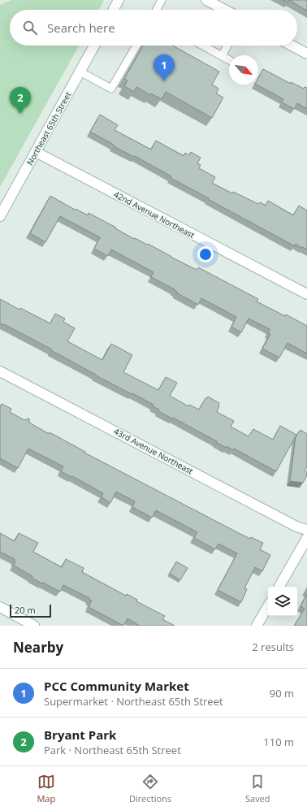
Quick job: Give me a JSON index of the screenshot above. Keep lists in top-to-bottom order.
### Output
{
  "streets": {
    "street": ["Northeast 65th Street", "42nd Avenue Northeast", "43rd Avenue Northeast"]
  },
  "crossings": [
    ["Northeast 65th Street", "42nd Avenue Northeast"]
  ],
  "scale_bar": "20 m",
  "north": "bottom right",
  "page": {
    "search": "Search here",
    "pins": ["1", "2"],
    "scale": "20 m",
    "heading": ["Nearby", "2 results"],
    "list": [
      {
        "mark": "1",
        "name": "PCC Community Market",
        "note": "Supermarket · Northeast 65th Street",
        "value": "90 m"
      },
      {
        "mark": "2",
        "name": "Bryant Park",
        "note": "Park · Northeast 65th Street",
        "value": "110 m"
      }
    ],
    "nav": ["Map", "Directions", "Saved"]
  }
}
